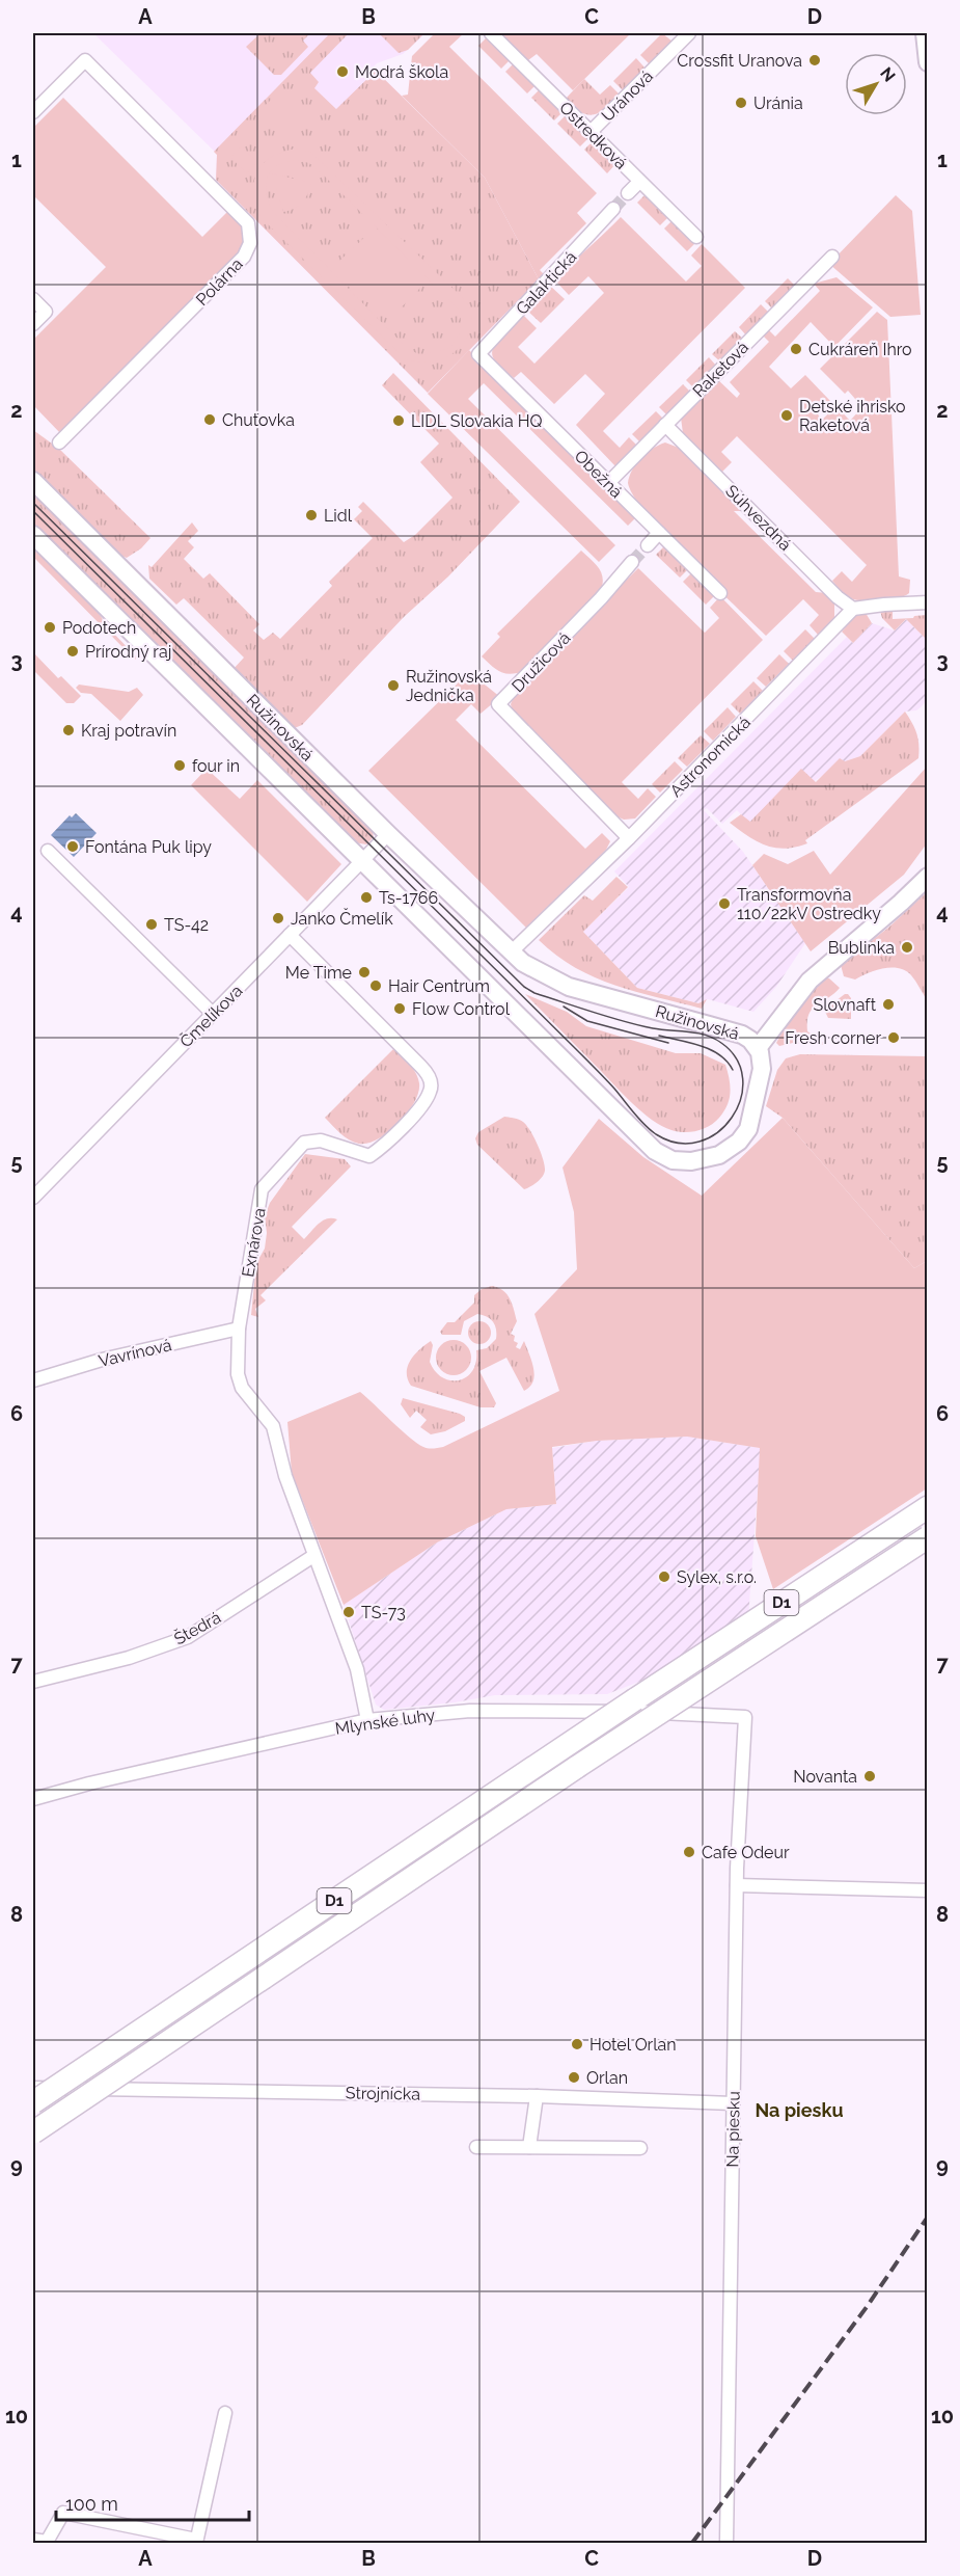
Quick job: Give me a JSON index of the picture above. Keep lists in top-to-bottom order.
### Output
{
  "streets": {
    "highway": ["D1"],
    "street": [
      "Uránová",
      "Ostredková",
      "Polárna",
      "Galaktická",
      "Raketová",
      "Obežná",
      "Súhvezdná",
      "Družicová",
      "Ružinovská",
      "Astronomická",
      "Čmelíkova",
      "Exnárova",
      "Vavrínová",
      "Štedrá",
      "Mlynské luhy",
      "Strojnícka",
      "Na piesku"
    ]
  },
  "crossings": [
    ["Uránová", "Ostredková"],
    ["Galaktická", "Obežná"],
    ["Raketová", "Obežná"],
    ["Raketová", "Súhvezdná"],
    ["Súhvezdná", "Astronomická"],
    ["Družicová", "Astronomická"],
    ["Ružinovská", "Astronomická"],
    ["Ružinovská", "Čmelíkova"],
    ["Čmelíkova", "Exnárova"],
    ["Exnárova", "Vavrínová"],
    ["Mlynské luhy", "Na piesku"],
    ["Strojnícka", "Na piesku"]
  ],
  "districts": ["Na piesku"],
  "places": [
    "Crossfit Uranova",
    "Modrá škola",
    "Uránia",
    "Cukráreň Ihro",
    "Detské ihrisko Raketová",
    "Chuťovka",
    "LIDL Slovakia HQ",
    "Lidl",
    "Podotech",
    "Prírodný raj",
    "Ružinovská Jednička",
    "Kraj potravín",
    "four in",
    "Fontána Puk lipy",
    "Ts-1766",
    "Transformovňa 110/22kV Ostredky",
    "Janko Čmelík",
    "TS-42",
    "Bublinka",
    "Me Time",
    "Hair Centrum",
    "Slovnaft",
    "Flow Control",
    "Fresh corner",
    "Sylex, s.r.o.",
    "TS-73",
    "Novanta",
    "Cafe Odeur",
    "Hotel Orlan",
    "Orlan"
  ],
  "scale_bar": "100 m",
  "north": "top right",
  "grid": {
    "columns": [
      "A",
      "B",
      "C",
      "D"
    ],
    "rows": [
      "1",
      "2",
      "3",
      "4",
      "5",
      "6",
      "7",
      "8",
      "9",
      "10"
    ]
  }
}
